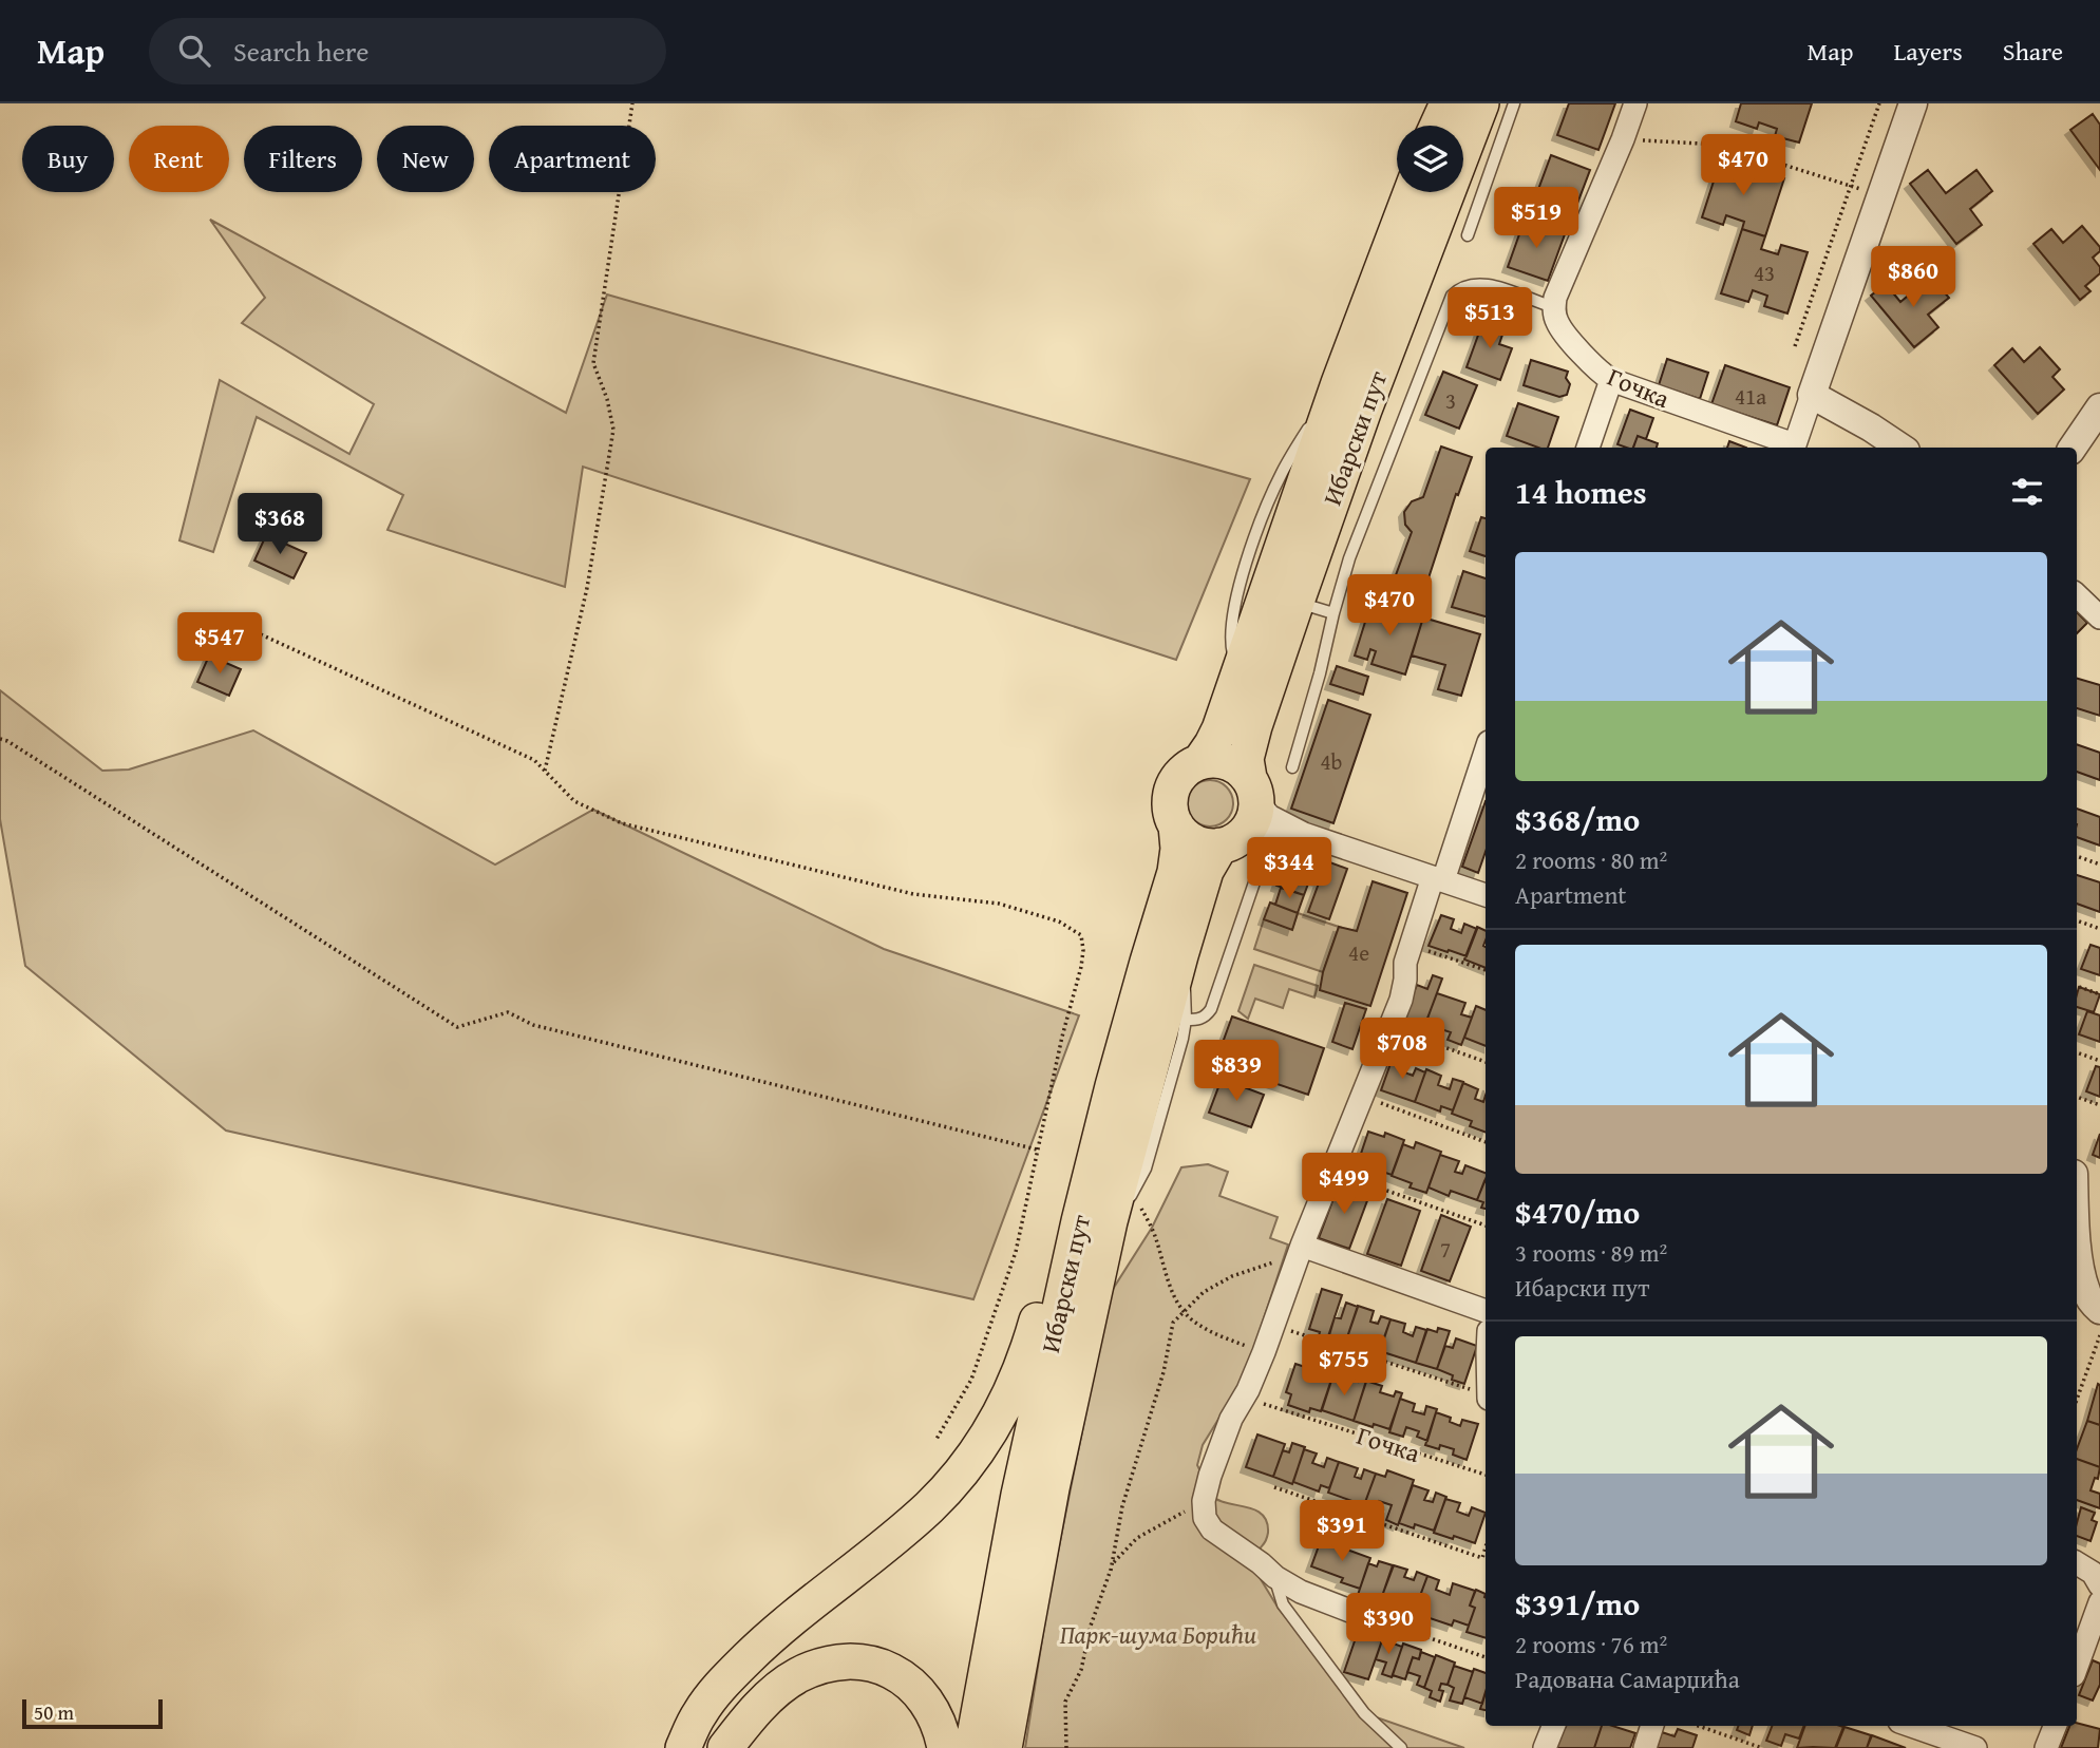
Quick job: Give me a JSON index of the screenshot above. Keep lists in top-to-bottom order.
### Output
{
  "streets": {
    "main road": ["Ибарски пут"],
    "street": ["Гочка"]
  },
  "parks": ["Парк-шума Борићи"],
  "house_numbers": [
    "43",
    "41a",
    "3",
    "4b",
    "4e",
    "7"
  ],
  "scale_bar": "50 m",
  "page": {
    "header": "Map",
    "search": "Search here",
    "nav": ["Map", "Layers", "Share"],
    "chip": [
      "Buy",
      "Rent",
      "Filters",
      "New",
      "Apartment"
    ],
    "price": [
      "$470",
      "$519",
      "$860",
      "$513",
      "$368",
      "$470",
      "$547",
      "$344",
      "$708",
      "$839",
      "$499",
      "$755",
      "$391",
      "$390"
    ],
    "heading": "14 homes",
    "list": [
      {
        "name": "$368/mo",
        "note": "2 rooms · 80 m² · Apartment"
      },
      {
        "name": "$470/mo",
        "note": "3 rooms · 89 m² · Ибарски пут"
      },
      {
        "name": "$391/mo",
        "note": "2 rooms · 76 m² · Радована Самарџића"
      }
    ],
    "scale": "50 m"
  }
}
